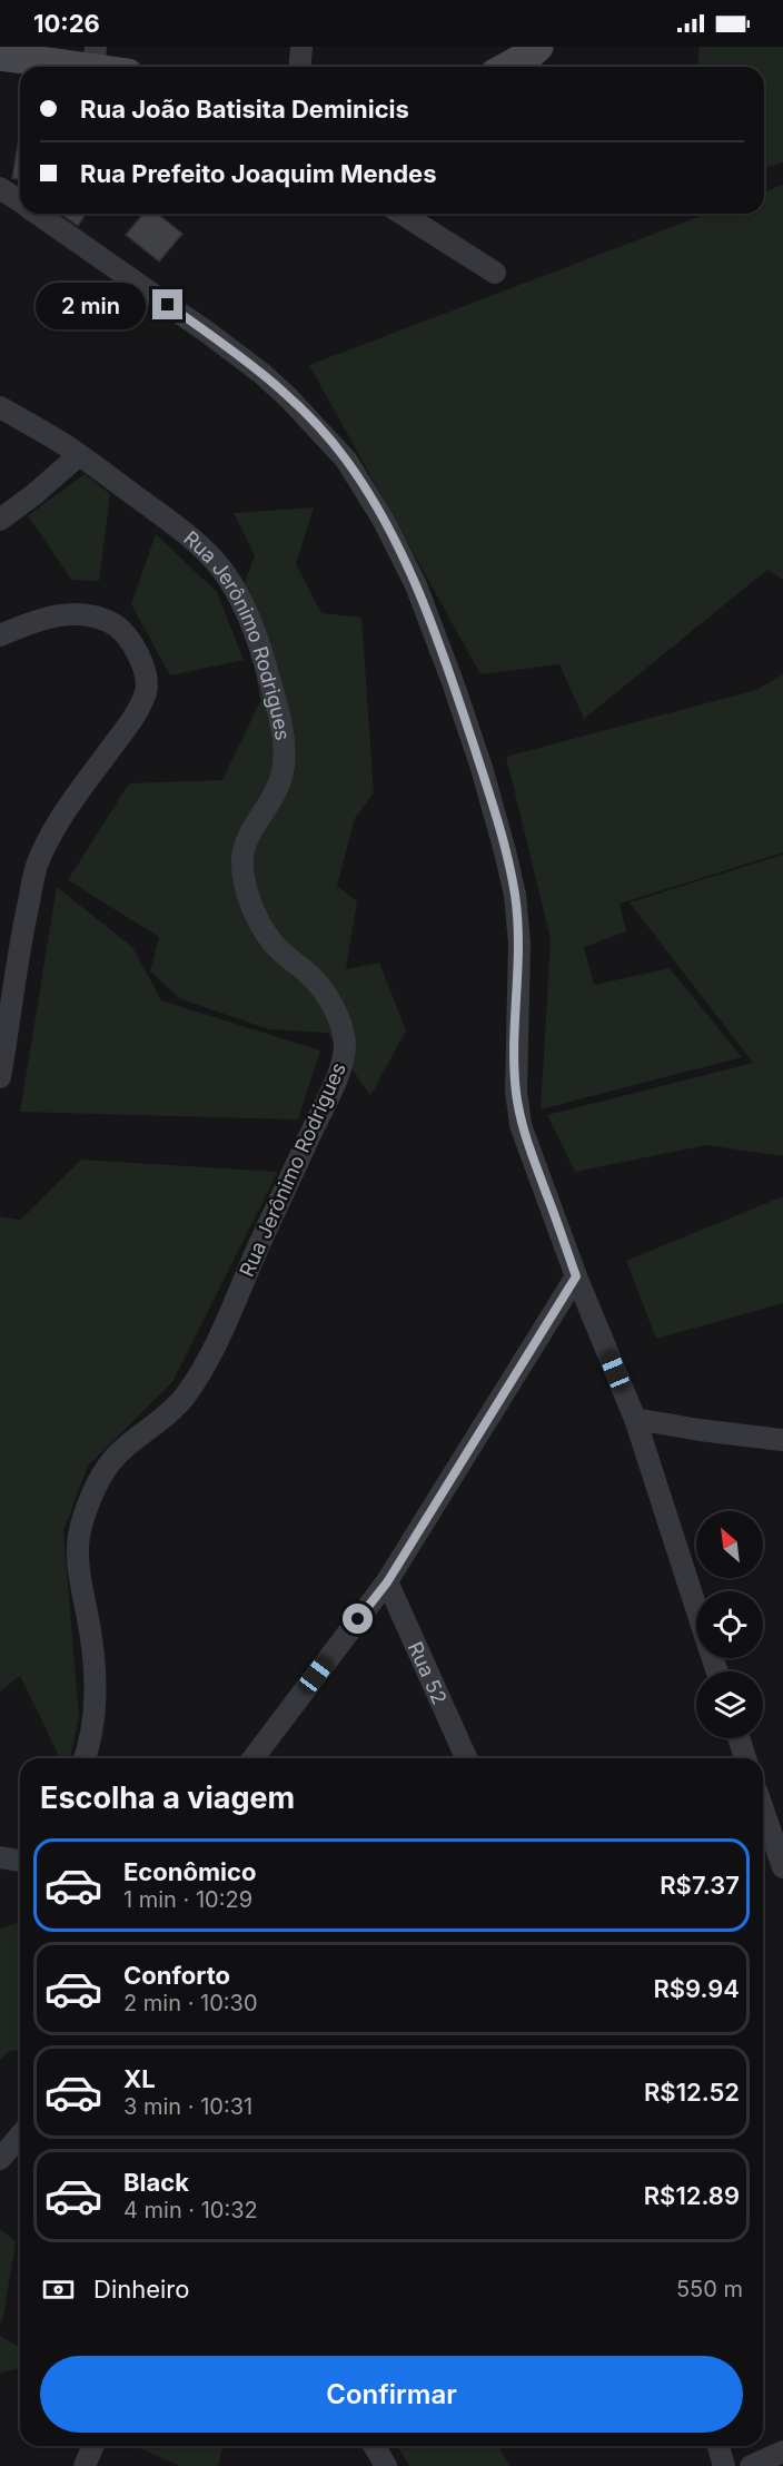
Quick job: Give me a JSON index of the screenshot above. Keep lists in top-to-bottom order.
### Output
{
  "streets": {
    "street": ["Rua Jerônimo Rodrigues", "Rua 52"]
  },
  "north": "top left",
  "page": {
    "status": "10:26",
    "banner": ["Rua João Batisita Deminicis", "Rua Prefeito Joaquim Mendes"],
    "bubble": "2 min",
    "heading": "Escolha a viagem",
    "list": [
      {
        "name": "Econômico",
        "note": "1 min · 10:29",
        "value": "R$7.37"
      },
      {
        "name": "Conforto",
        "note": "2 min · 10:30",
        "value": "R$9.94"
      },
      {
        "name": "XL",
        "note": "3 min · 10:31",
        "value": "R$12.52"
      },
      {
        "name": "Black",
        "note": "4 min · 10:32",
        "value": "R$12.89"
      }
    ],
    "pay": ["Dinheiro", "550 m"],
    "buttons": "Confirmar"
  }
}
